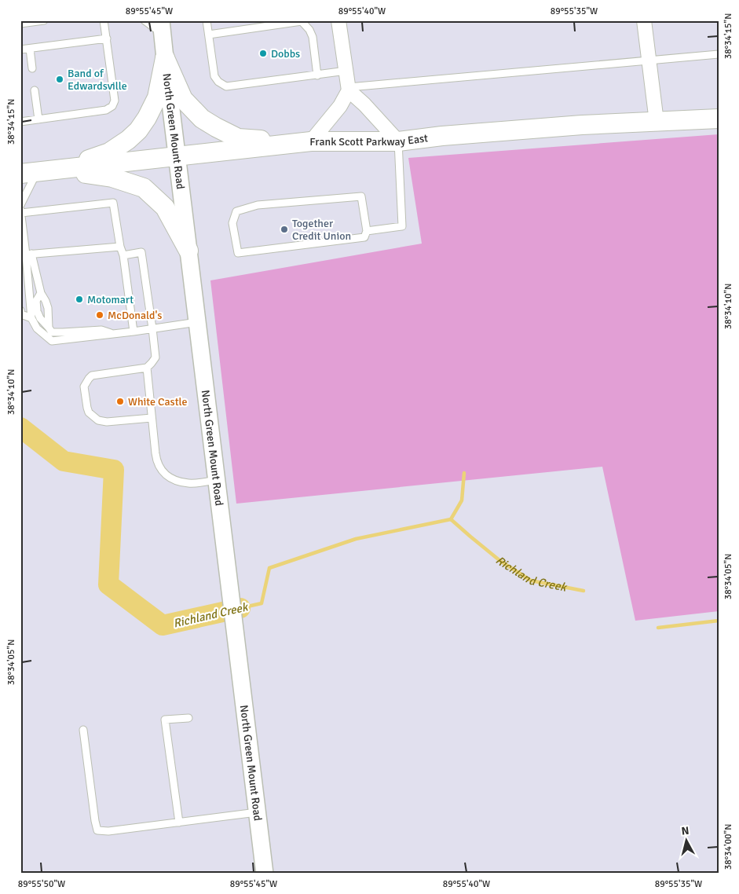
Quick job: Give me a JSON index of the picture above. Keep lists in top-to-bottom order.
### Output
{
  "streets": {
    "main road": ["Frank Scott Parkway East"],
    "street": ["North Green Mount Road"]
  },
  "crossings": [
    ["North Green Mount Road", "Frank Scott Parkway East"]
  ],
  "water": ["Richland Creek"],
  "places": [
    "Dobbs",
    "Band of Edwardsville",
    "Together Credit Union",
    "Motomart",
    "McDonald's",
    "White Castle"
  ],
  "north": "top",
  "coordinates": [
    "89°55'45\"W",
    "89°55'40\"W",
    "89°55'35\"W",
    "38°34'15\"N",
    "38°34'10\"N",
    "38°34'05\"N",
    "38°34'00\"N",
    "89°55'50\"W"
  ]
}
